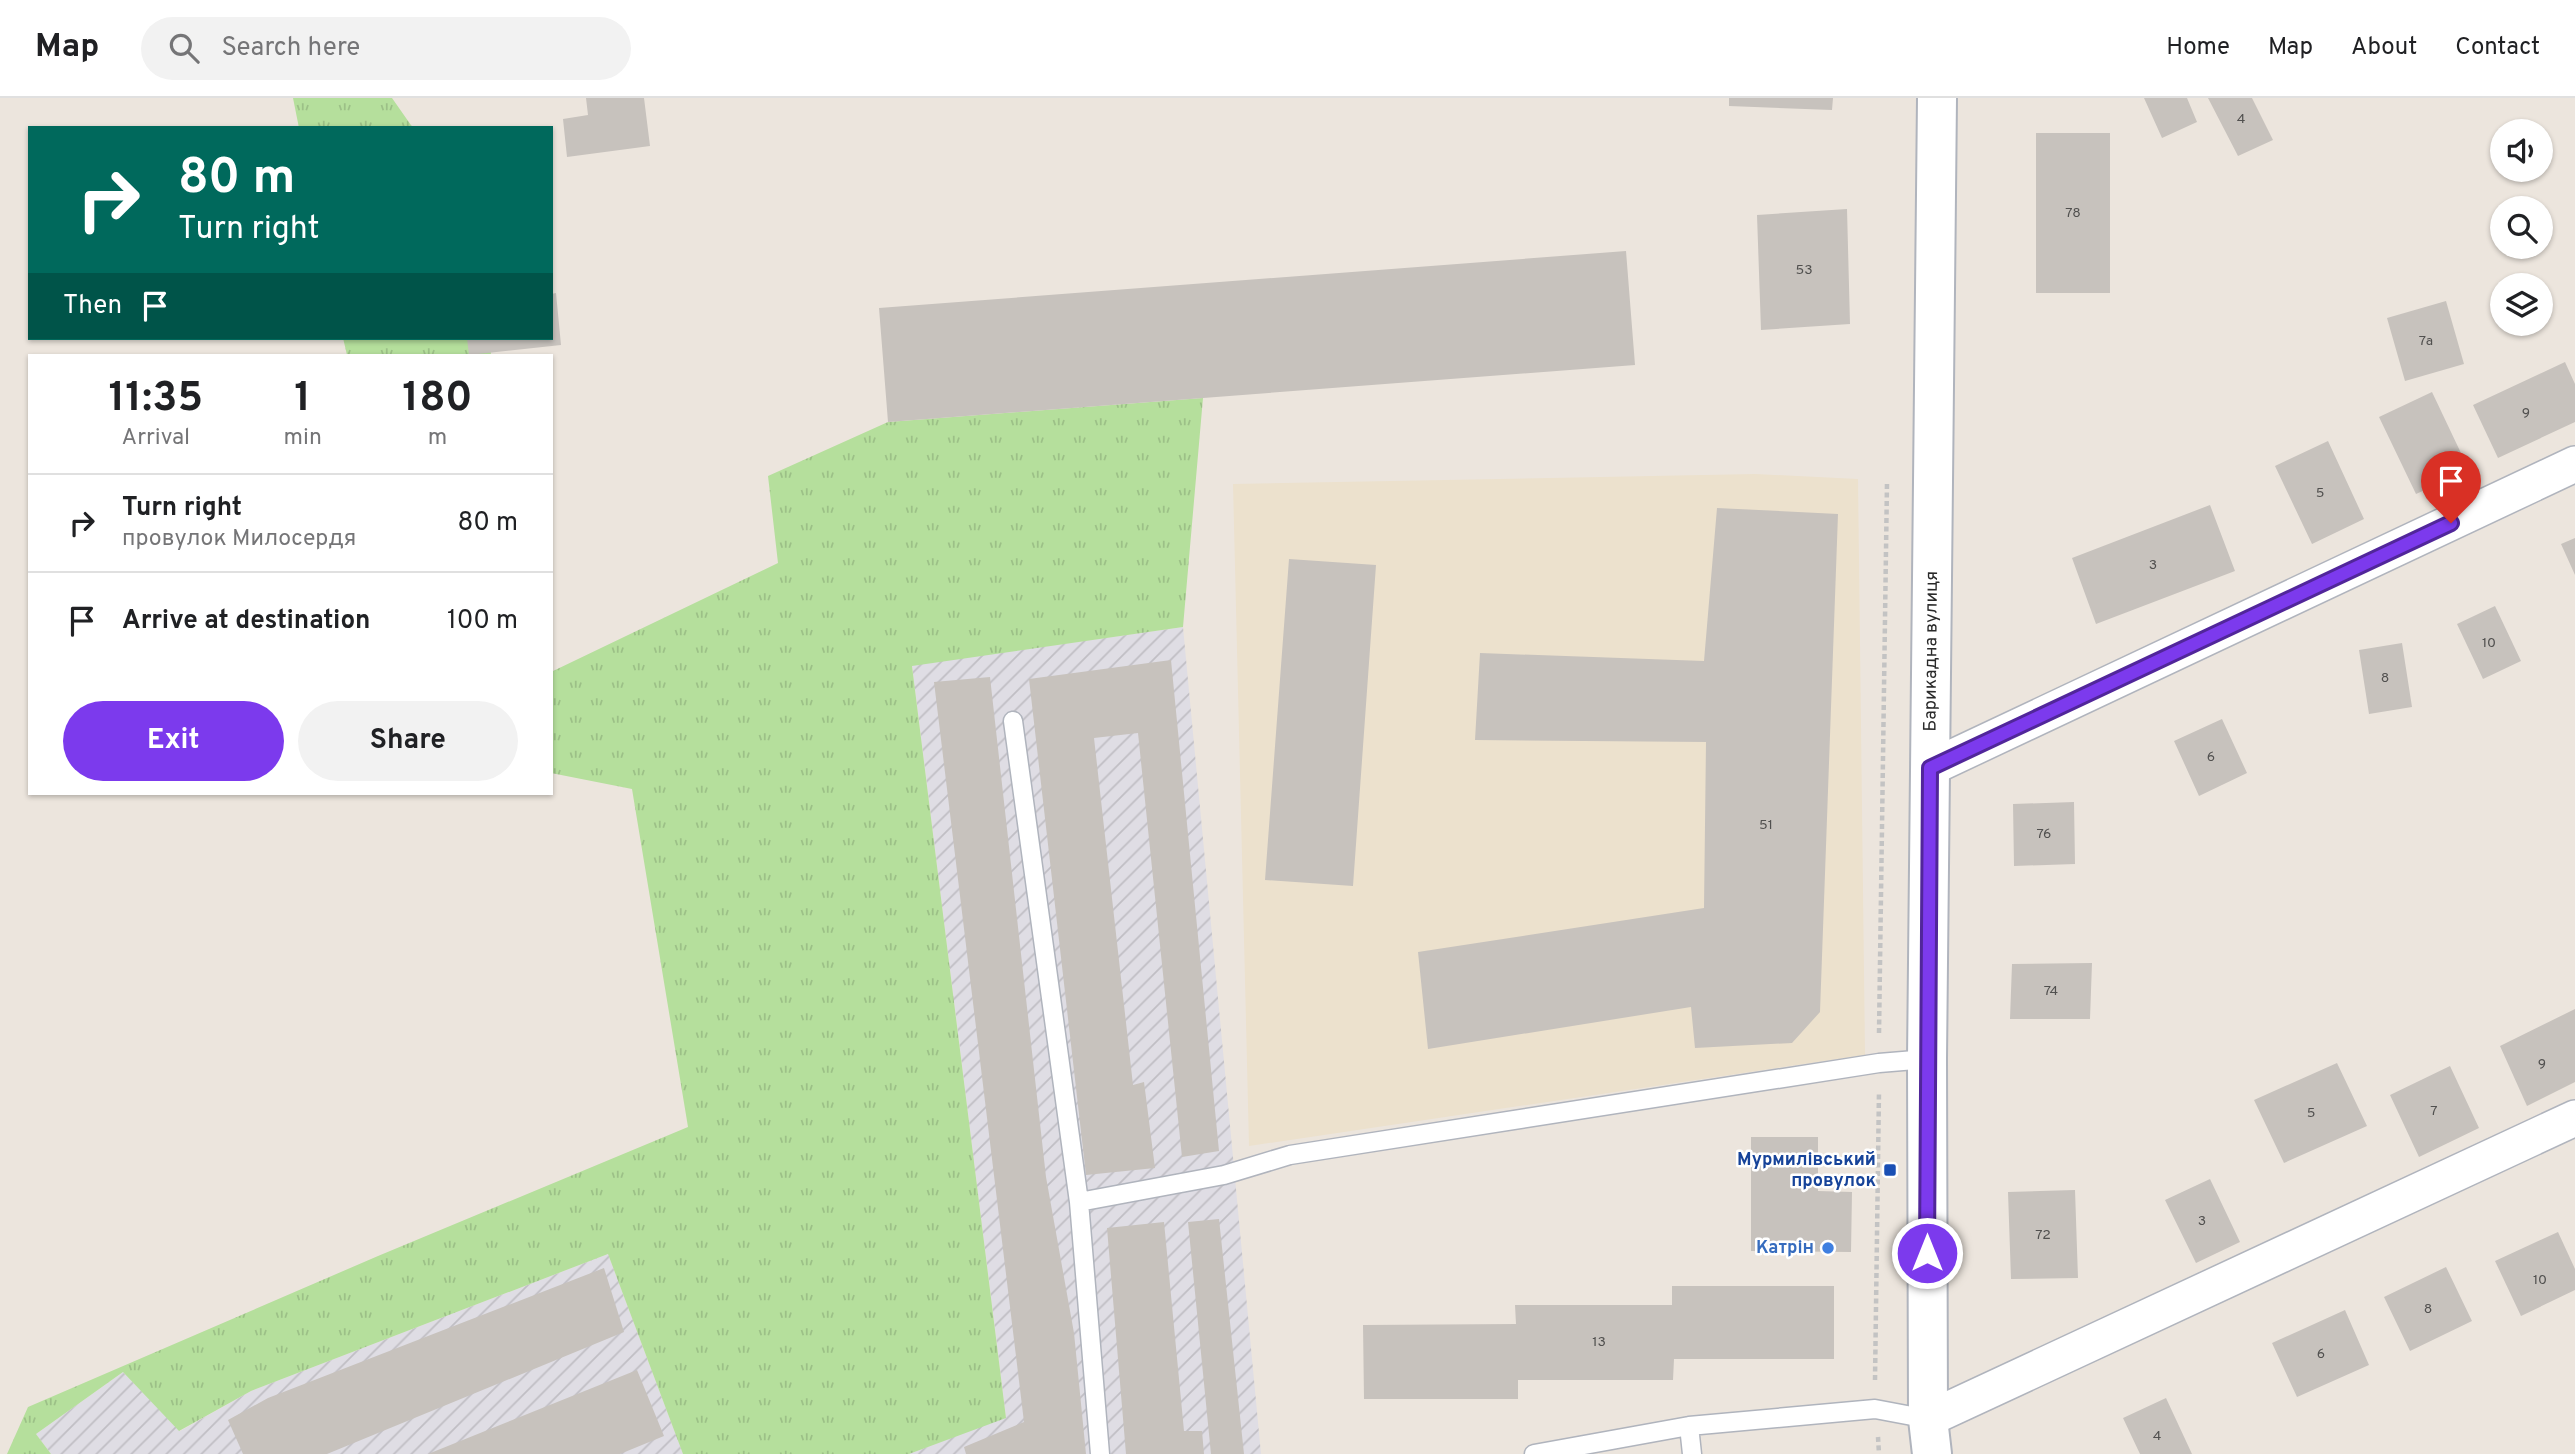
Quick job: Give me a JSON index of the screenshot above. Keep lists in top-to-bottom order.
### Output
{
  "streets": {
    "street": ["Барикадна вулиця"]
  },
  "places": {
    "transit": ["Мурмилівський провулок"],
    "other": ["Катрін"]
  },
  "house_numbers": [
    "4",
    "78",
    "53",
    "7а",
    "9",
    "5",
    "3",
    "10",
    "8",
    "6",
    "51",
    "76",
    "74",
    "9",
    "7",
    "5",
    "3",
    "72",
    "10",
    "8",
    "13",
    "6",
    "4"
  ],
  "page": {
    "header": "Map",
    "search": "Search here",
    "nav": [
      "Home",
      "Map",
      "About",
      "Contact"
    ],
    "turn": ["80 m", "Turn right"],
    "then": "Then",
    "eta": [
      "11:35",
      "Arrival",
      "1",
      "min",
      "180",
      "m"
    ],
    "list": [
      {
        "name": "Turn right",
        "note": "провулок Милосердя",
        "value": "80 m"
      },
      {
        "name": "Arrive at destination",
        "value": "100 m"
      }
    ],
    "buttons": ["Exit", "Share"]
  }
}
